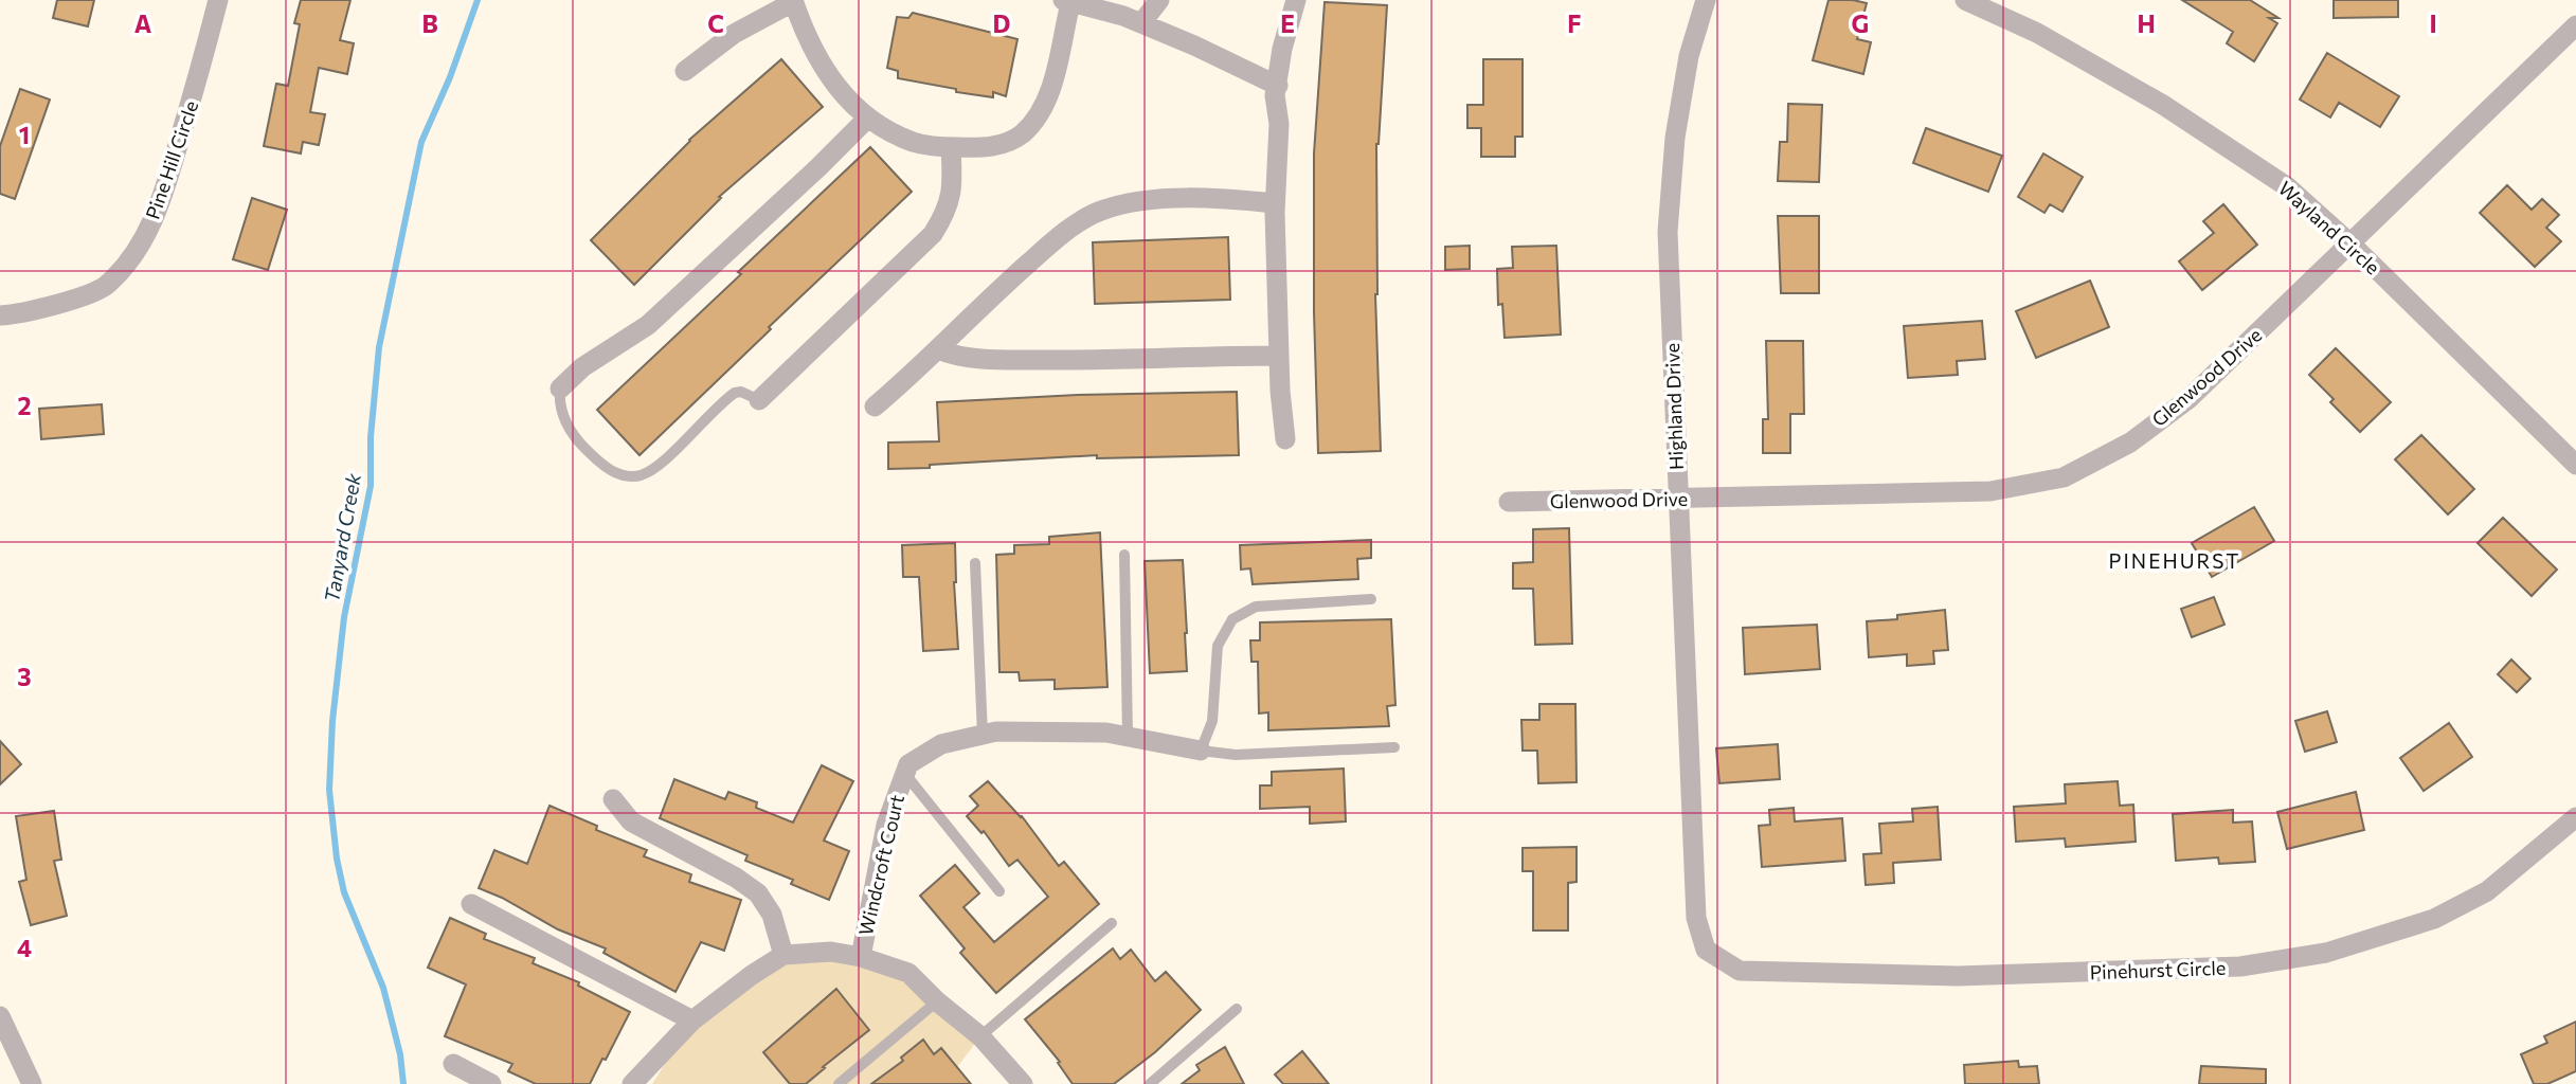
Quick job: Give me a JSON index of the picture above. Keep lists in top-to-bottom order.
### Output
{
  "streets": {
    "street": [
      "Pine Hill Circle",
      "Wayland Circle",
      "Glenwood Drive",
      "Highland Drive",
      "Windcroft Court",
      "Pinehurst Circle"
    ]
  },
  "crossings": [
    ["Wayland Circle", "Glenwood Drive"],
    ["Glenwood Drive", "Highland Drive"],
    ["Highland Drive", "Pinehurst Circle"]
  ],
  "districts": ["PINEHURST"],
  "water": ["Tanyard Creek"],
  "grid": {
    "columns": [
      "A",
      "B",
      "C",
      "D",
      "E",
      "F",
      "G",
      "H",
      "I"
    ],
    "rows": [
      "1",
      "2",
      "3",
      "4"
    ]
  }
}
